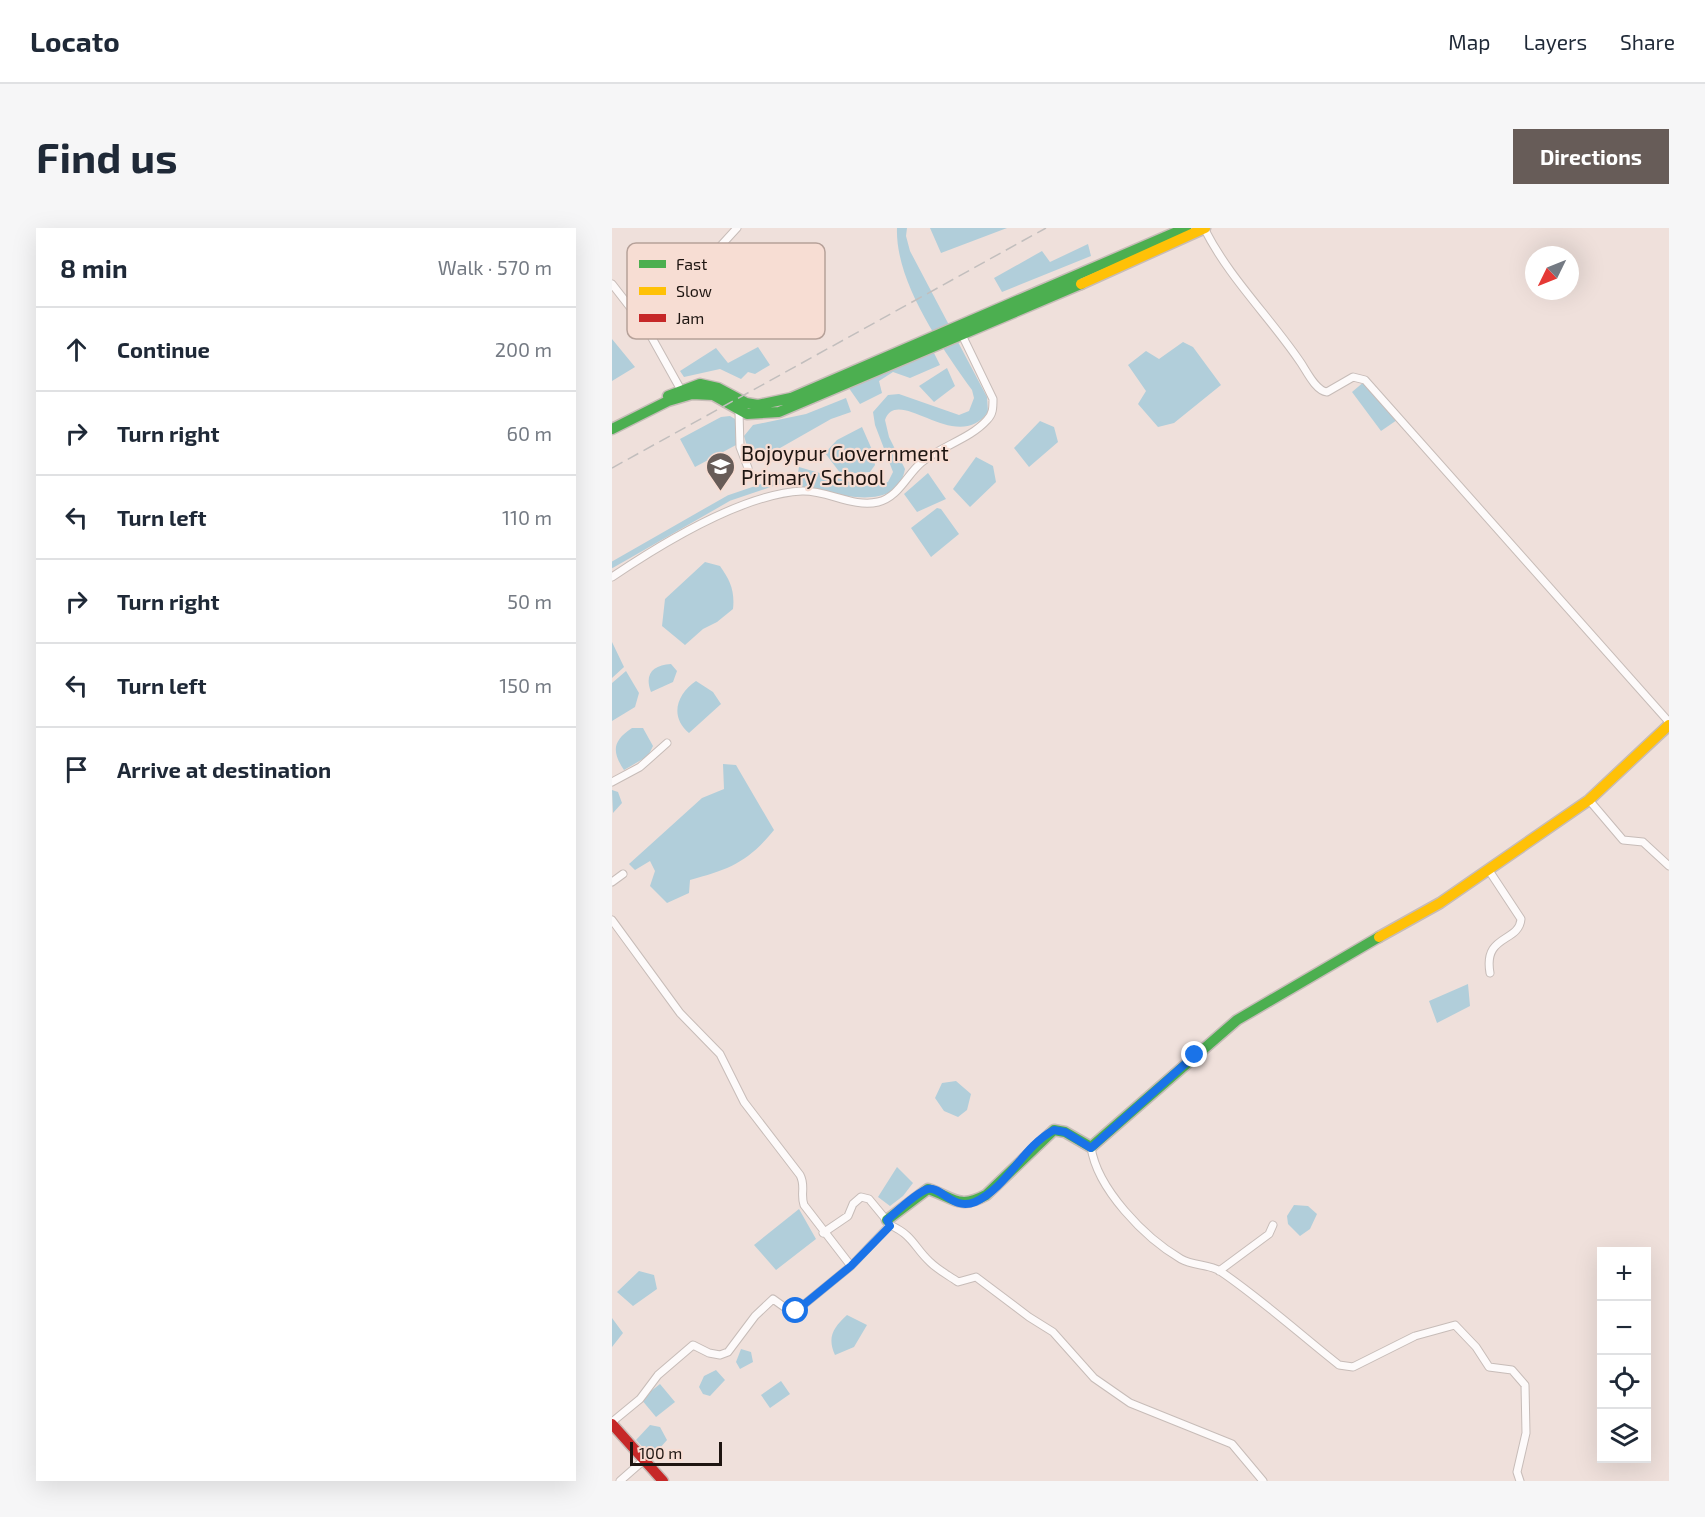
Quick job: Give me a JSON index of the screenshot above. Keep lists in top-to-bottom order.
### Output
{
  "places": {
    "school or university": ["Bojoypur Government Primary School"]
  },
  "legend": ["Fast", "Slow", "Jam"],
  "scale_bar": "100 m",
  "north": "bottom left",
  "page": {
    "header": "Locato",
    "nav": ["Map", "Layers", "Share"],
    "buttons": "Directions",
    "title": "Find us",
    "heading": ["8 min", "Walk · 570 m"],
    "list": [
      ["Continue", "200 m"],
      ["Turn right", "60 m"],
      ["Turn left", "110 m"],
      ["Turn right", "50 m"],
      ["Turn left", "150 m"],
      "Arrive at destination"
    ],
    "map_buttons": ["+", "−"],
    "scale": "100 m"
  }
}
